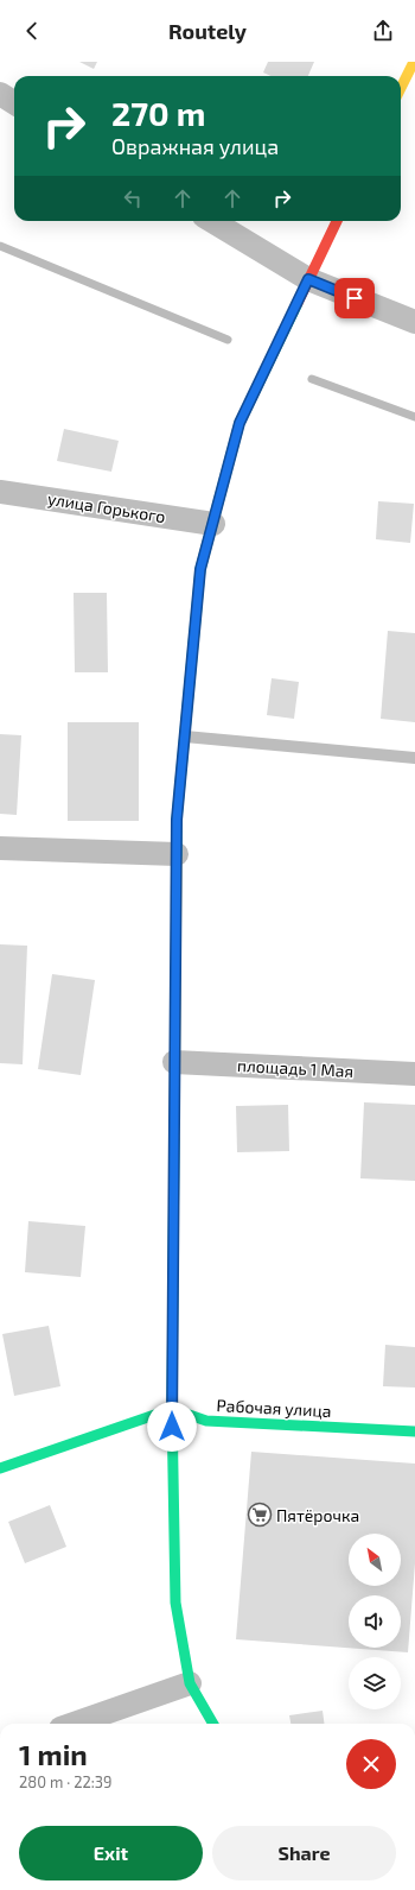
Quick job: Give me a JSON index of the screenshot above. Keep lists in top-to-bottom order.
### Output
{
  "streets": {
    "street": ["улица Горького", "площадь 1 Мая", "Рабочая улица"]
  },
  "places": {
    "supermarket": ["Пятёрочка"]
  },
  "north": "top left",
  "page": {
    "header": "Routely",
    "turn": ["270 m", "Овражная улица"],
    "heading": ["1 min", "280 m · 22:39"],
    "buttons": ["Exit", "Share"]
  }
}
